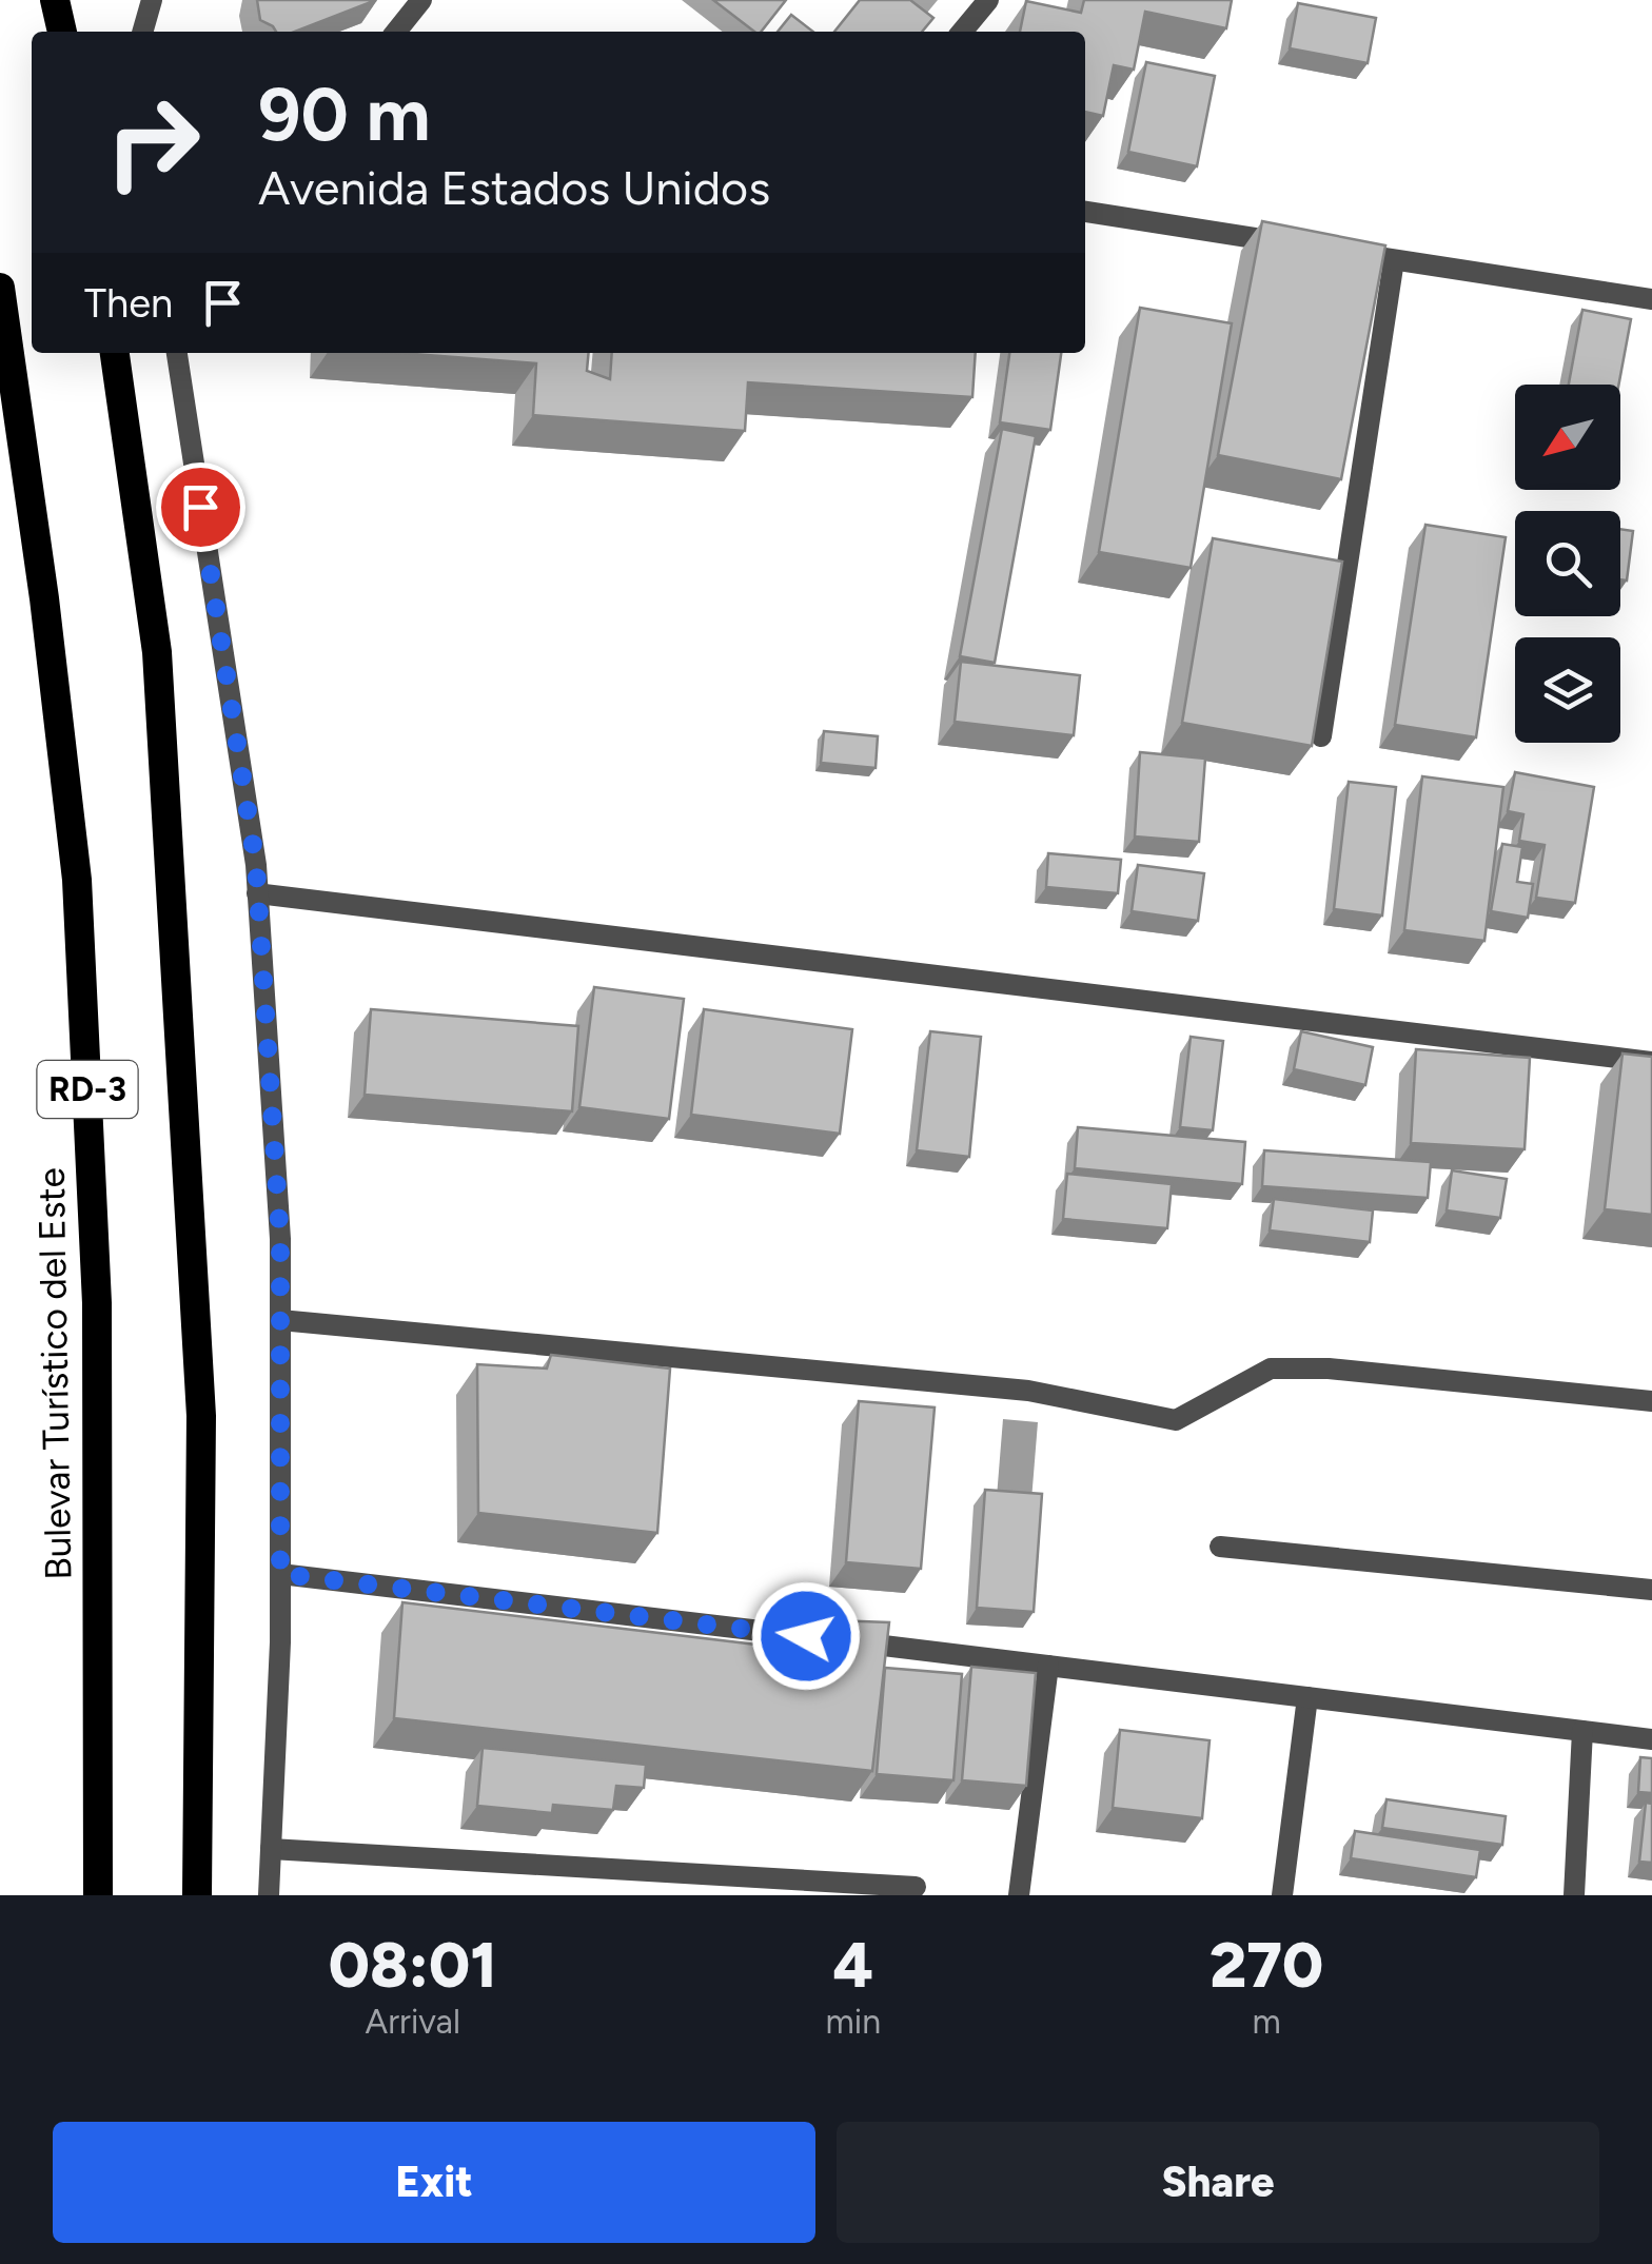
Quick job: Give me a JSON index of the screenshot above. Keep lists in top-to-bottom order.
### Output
{
  "streets": {
    "highway": ["RD-3", "Bulevar Turístico del Este"]
  },
  "north": "bottom left",
  "page": {
    "turn": ["90 m", "Avenida Estados Unidos"],
    "then": "Then",
    "eta": [
      "08:01",
      "Arrival",
      "4",
      "min",
      "270",
      "m"
    ],
    "buttons": ["Exit", "Share"]
  }
}
